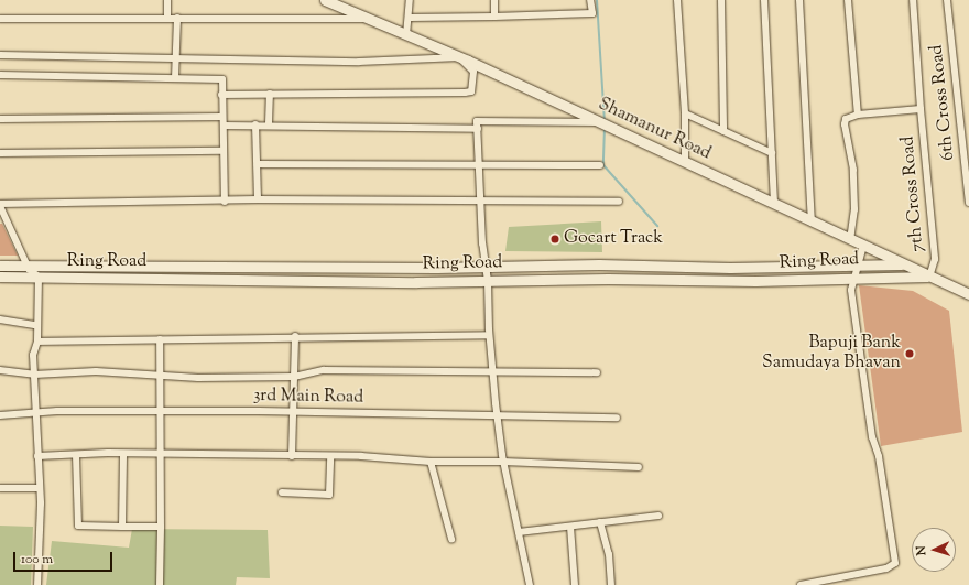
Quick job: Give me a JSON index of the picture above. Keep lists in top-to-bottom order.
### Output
{
  "streets": {
    "main road": ["Shamanur Road", "Ring Road"],
    "street": ["6th Cross Road", "7th Cross Road", "3rd Main Road"]
  },
  "crossings": [
    ["Shamanur Road", "7th Cross Road"],
    ["Shamanur Road", "Ring Road"],
    ["7th Cross Road", "Ring Road"]
  ],
  "places": ["Gocart Track", "Bapuji Bank Samudaya Bhavan"],
  "scale_bar": "100 m",
  "north": "left"
}
